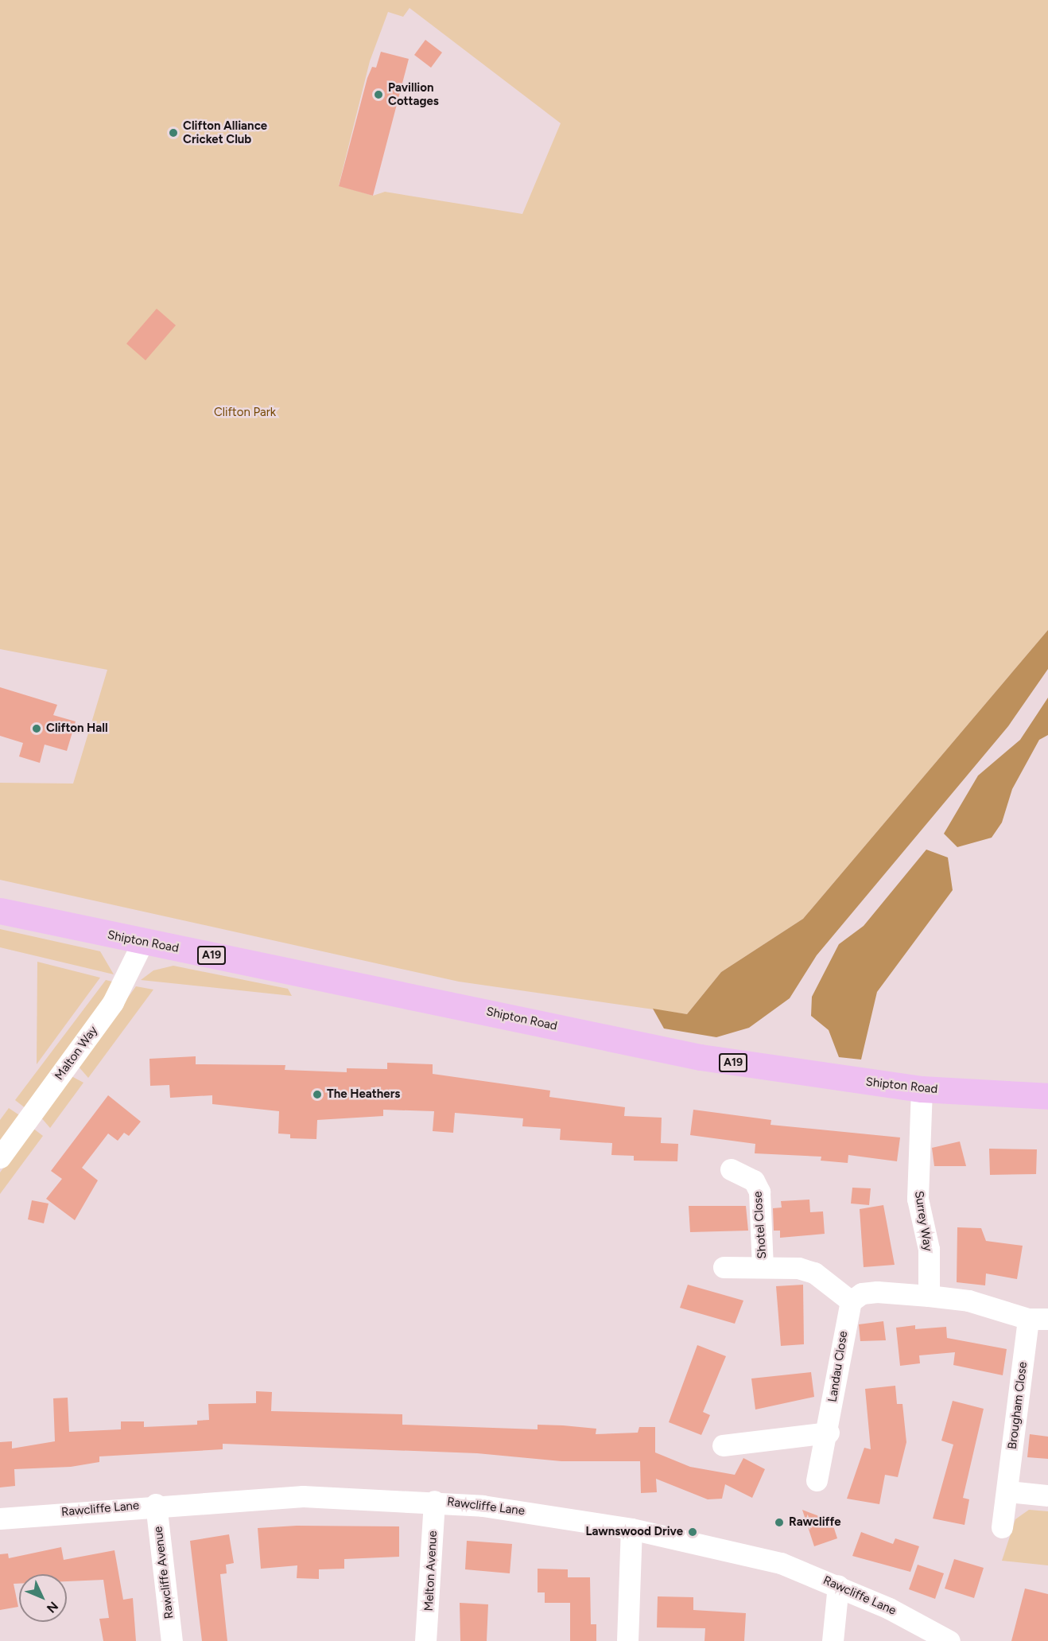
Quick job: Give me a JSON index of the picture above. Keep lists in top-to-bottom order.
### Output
{
  "streets": {
    "main road": ["Shipton Road", "A19"],
    "street": [
      "Malton Way",
      "Surrey Way",
      "Shotel Close",
      "Landau Close",
      "Brougham Close",
      "Rawcliffe Lane",
      "Melton Avenue",
      "Rawcliffe Avenue"
    ]
  },
  "crossings": [
    ["Shipton Road", "Malton Way"],
    ["Shipton Road", "Surrey Way"],
    ["Shotel Close", "Landau Close"],
    ["Rawcliffe Lane", "Melton Avenue"],
    ["Rawcliffe Lane", "Rawcliffe Avenue"]
  ],
  "parks": ["Clifton Park"],
  "places": [
    "Pavillion Cottages",
    "Clifton Alliance Cricket Club",
    "Clifton Hall",
    "The Heathers",
    "Rawcliffe",
    "Lawnswood Drive"
  ],
  "north": "bottom right"
}
